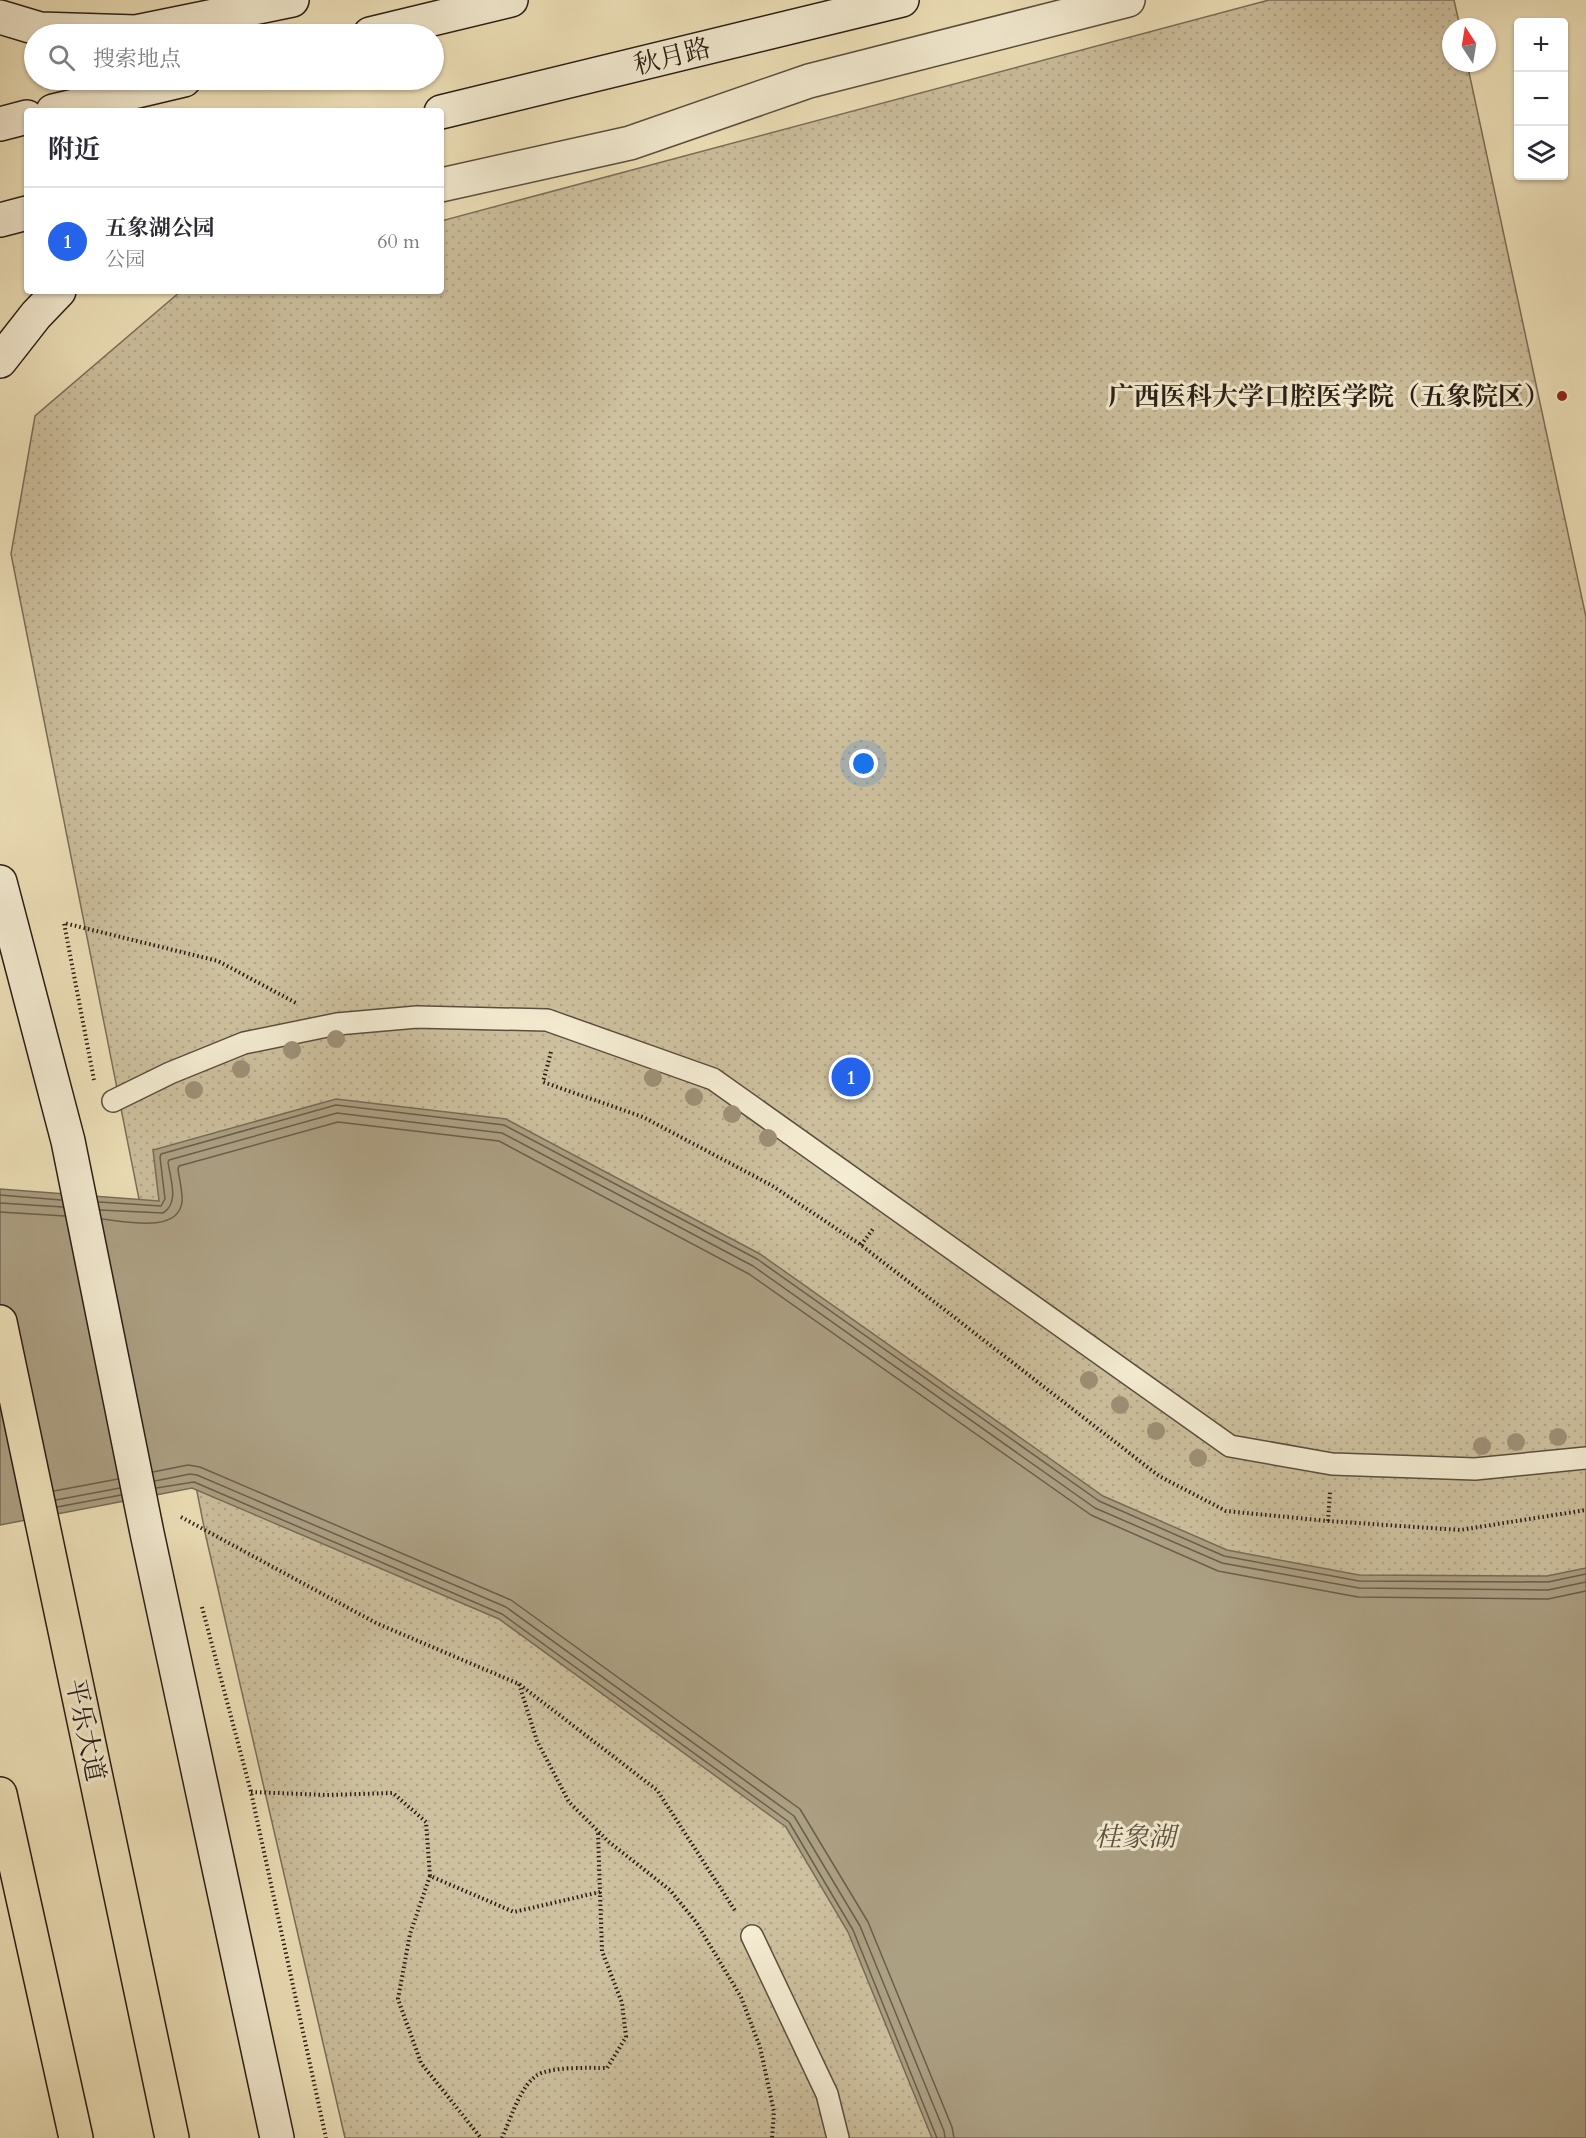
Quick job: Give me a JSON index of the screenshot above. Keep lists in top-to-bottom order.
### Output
{
  "streets": {
    "highway": ["平乐大道"],
    "main road": ["秋月路"]
  },
  "water": ["桂象湖"],
  "places": ["广西医科大学口腔医学院（五象院区）"],
  "north": "top",
  "page": {
    "map_buttons": ["+", "−"],
    "search": "搜索地点",
    "heading": "附近",
    "list": [
      {
        "mark": "1",
        "name": "五象湖公园",
        "note": "公园",
        "value": "60 m"
      }
    ],
    "pins": "1"
  }
}
